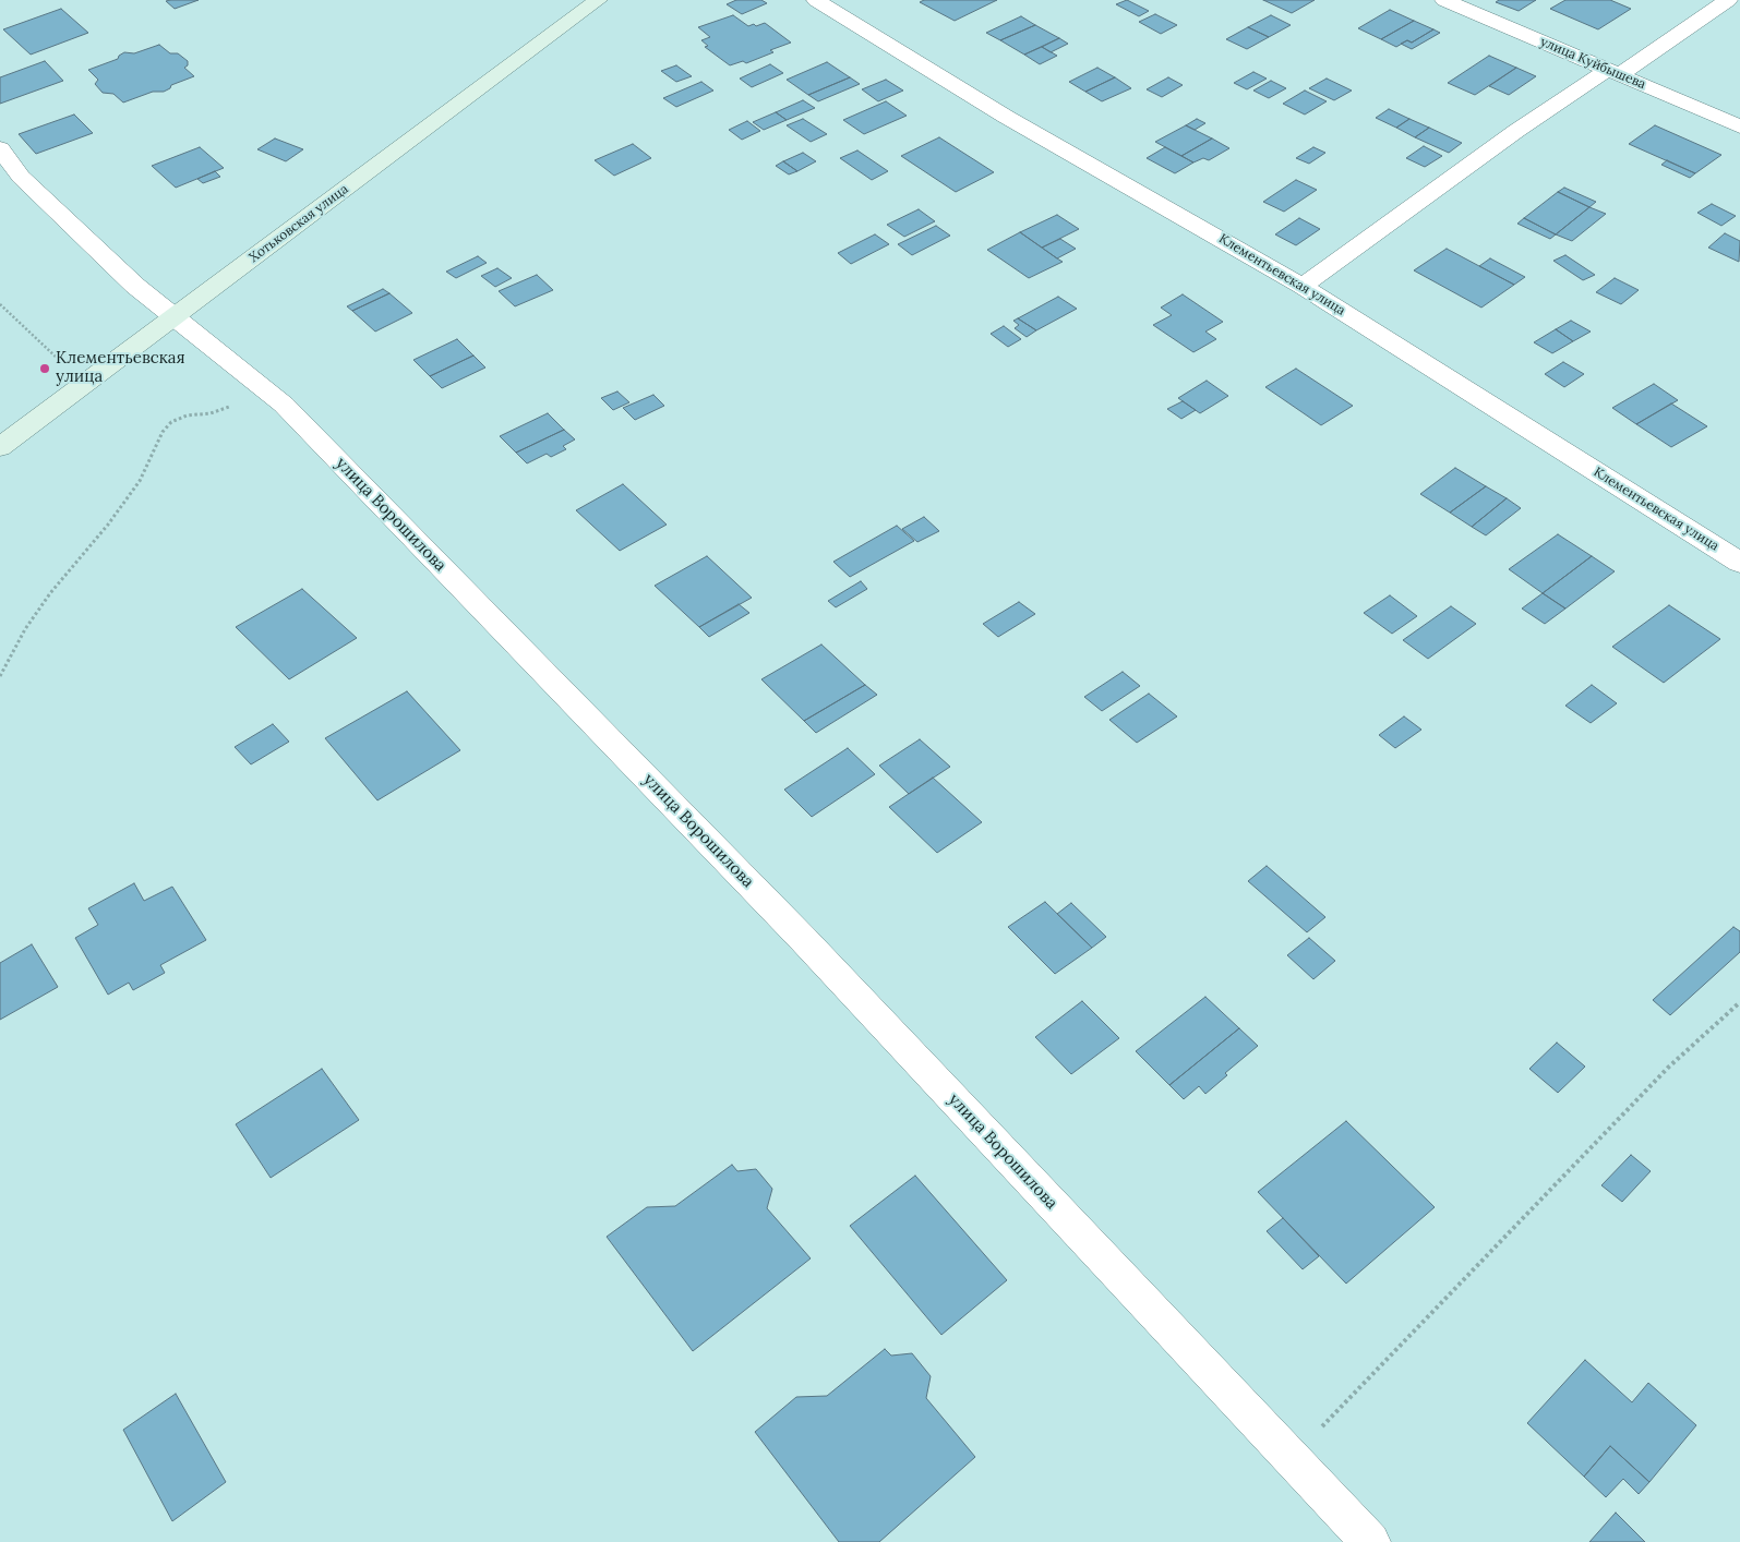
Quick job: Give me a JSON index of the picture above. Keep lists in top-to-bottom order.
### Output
{
  "streets": {
    "main road": ["Хотьковская улица"],
    "street": ["улица Куйбышева", "Клементьевская улица", "улица Ворошилова"]
  },
  "crossings": [
    ["Хотьковская улица", "улица Ворошилова"]
  ],
  "places": ["Клементьевская улица"]
}
